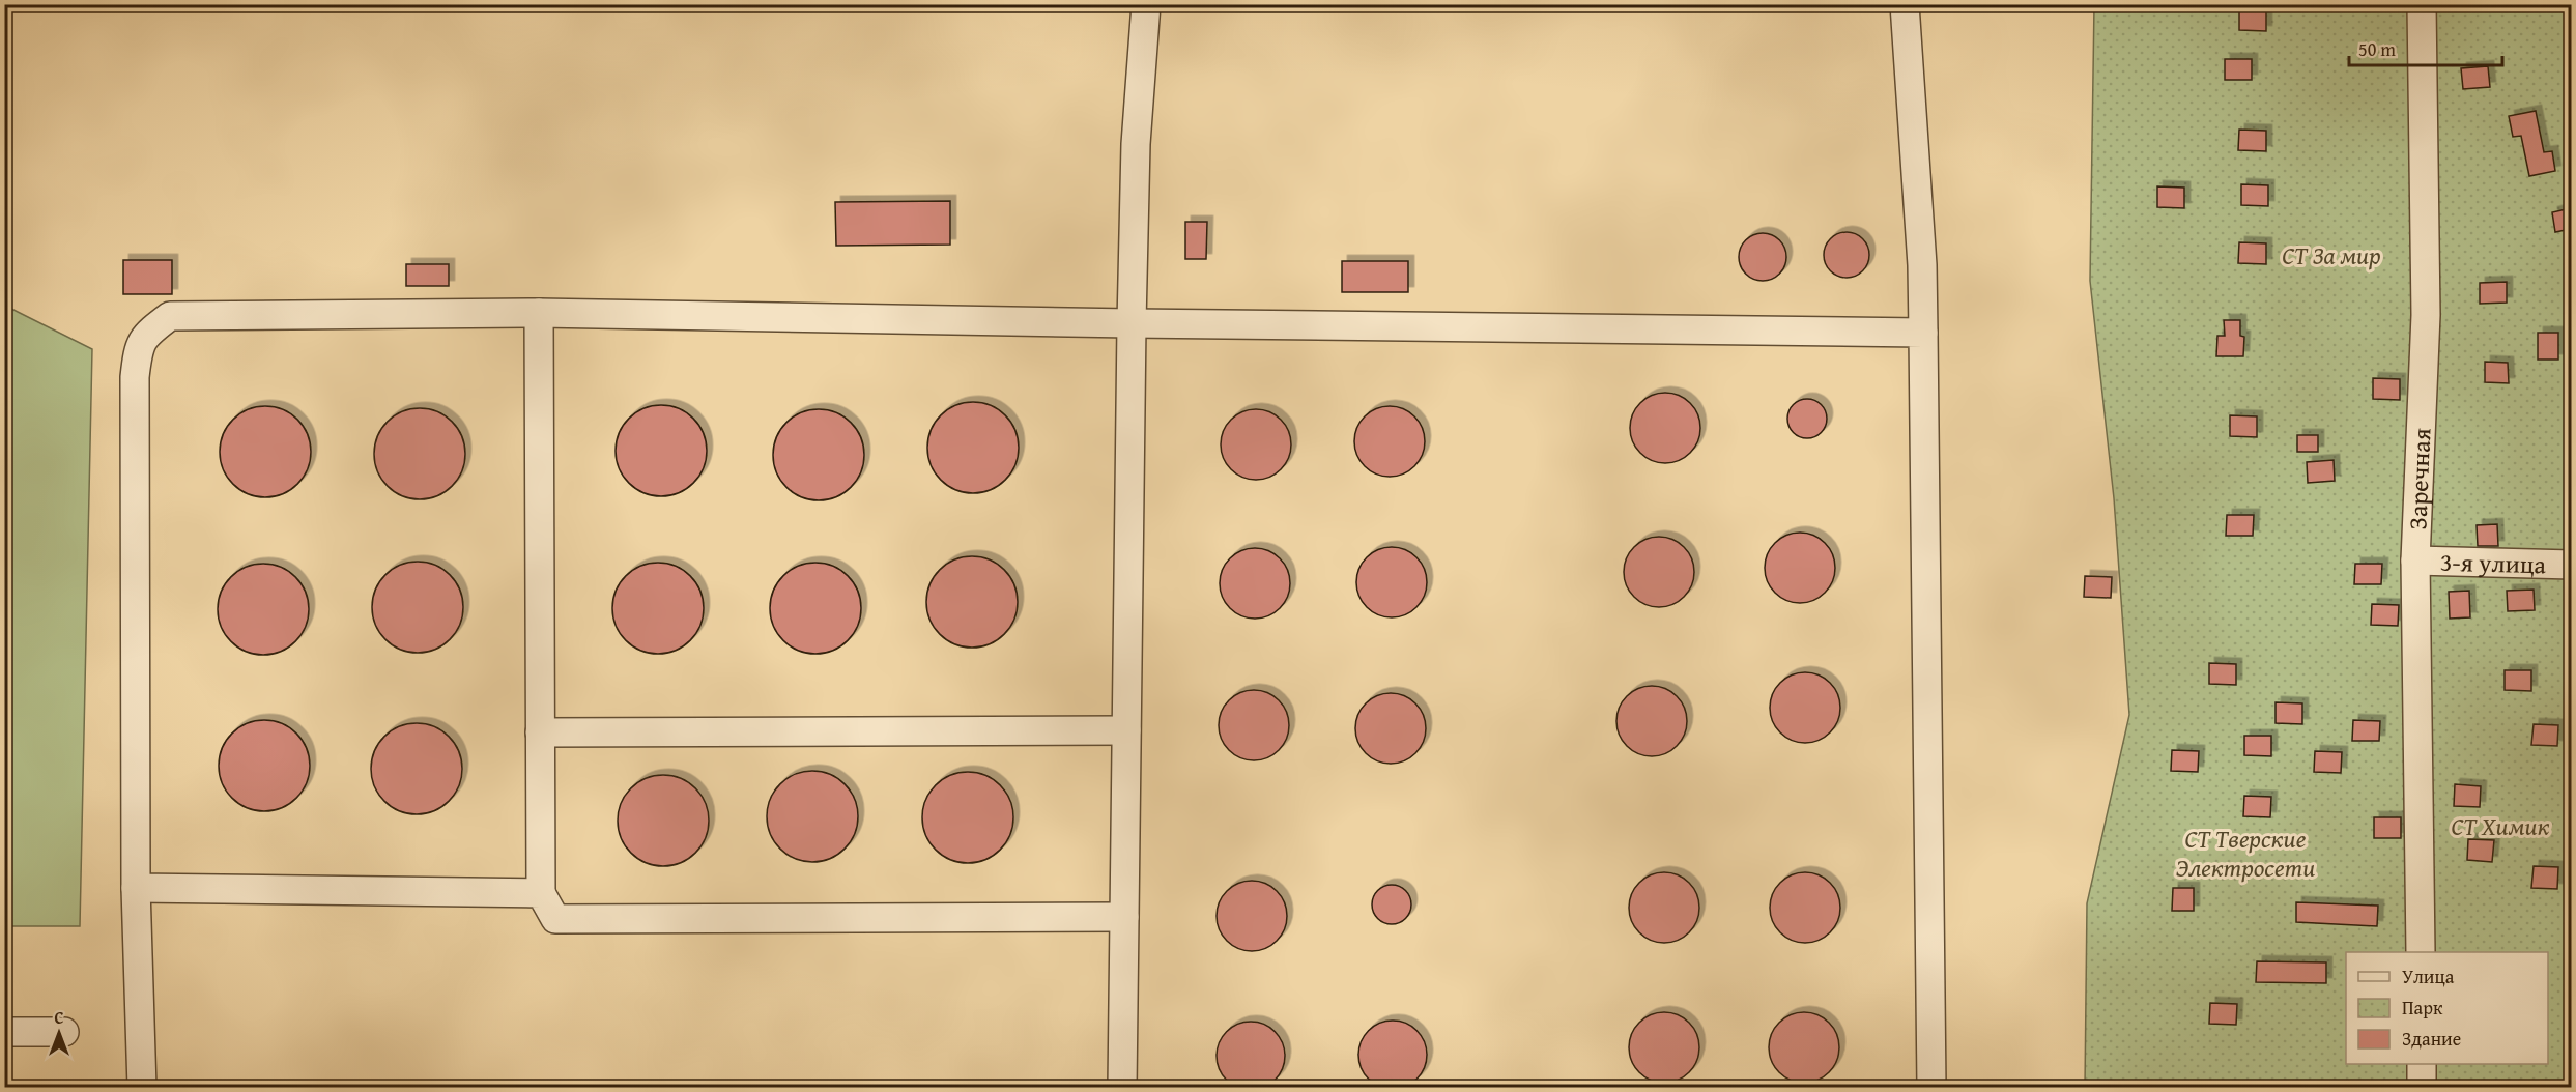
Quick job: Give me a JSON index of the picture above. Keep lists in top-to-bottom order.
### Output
{
  "streets": {
    "street": ["Заречная", "3-я улица"]
  },
  "crossings": [
    ["Заречная", "3-я улица"]
  ],
  "parks": ["СТ За мир", "СТ Химик", "СТ Тверские Электросети"],
  "legend": ["Улица", "Парк", "Здание"],
  "scale_bar": "50 m",
  "north": "top"
}
